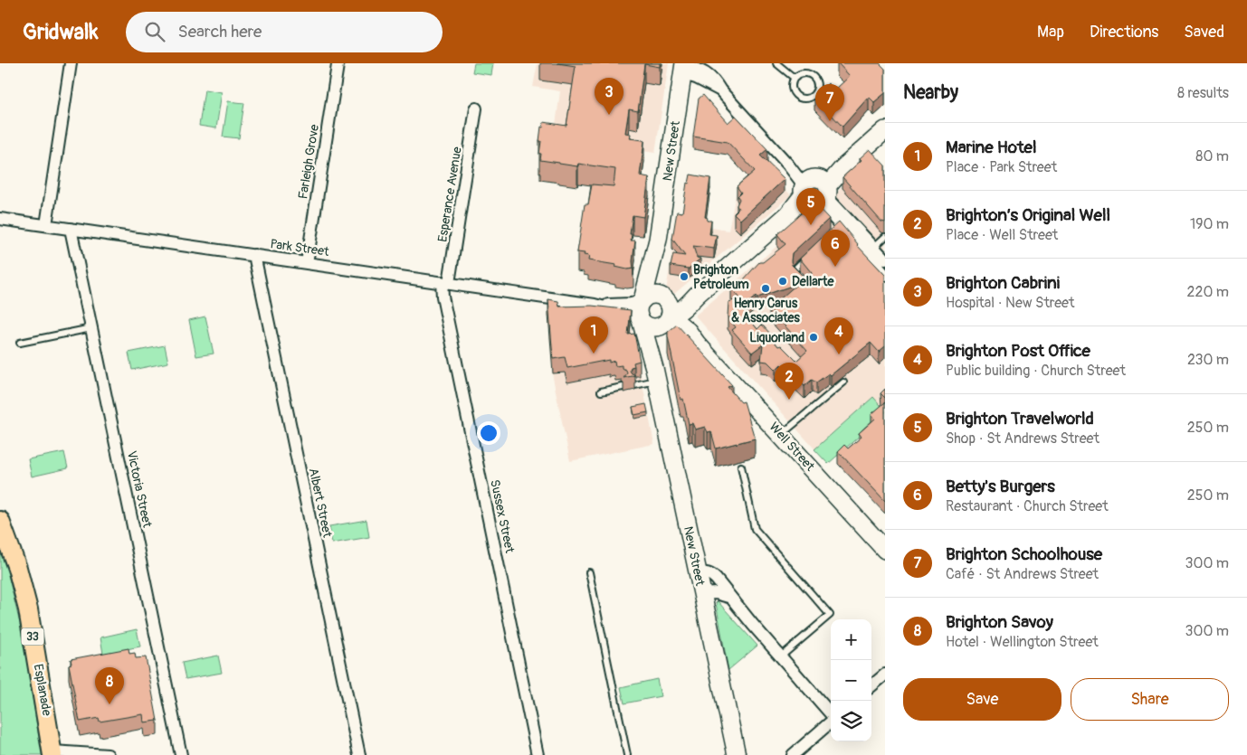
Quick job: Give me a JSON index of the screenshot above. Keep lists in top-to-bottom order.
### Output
{
  "streets": {
    "main road": [
      "New Street",
      "Well Street",
      "33",
      "Esplanade"
    ],
    "street": [
      "Farleigh Grove",
      "Esperance Avenue",
      "Park Street",
      "Victoria Street",
      "Albert Street",
      "Sussex Street"
    ]
  },
  "crossings": [
    ["New Street", "Park Street"],
    ["New Street", "Well Street"],
    ["Farleigh Grove", "Park Street"],
    ["Esperance Avenue", "Park Street"],
    ["Esperance Avenue", "Sussex Street"],
    ["Park Street", "Well Street"],
    ["Park Street", "Victoria Street"],
    ["Park Street", "Albert Street"],
    ["Park Street", "Sussex Street"]
  ],
  "places": [
    "Brighton Petroleum",
    "Dellarte",
    "Henry Carus & Associates",
    "Liquorland"
  ],
  "page": {
    "header": "Gridwalk",
    "search": "Search here",
    "nav": ["Map", "Directions", "Saved"],
    "heading": ["Nearby", "8 results"],
    "pins": [
      "3",
      "7",
      "5",
      "6",
      "1",
      "4",
      "2",
      "8"
    ],
    "list": [
      {
        "mark": "1",
        "name": "Marine Hotel",
        "note": "Place · Park Street",
        "value": "80 m"
      },
      {
        "mark": "2",
        "name": "Brighton’s Original Well",
        "note": "Place · Well Street",
        "value": "190 m"
      },
      {
        "mark": "3",
        "name": "Brighton Cabrini",
        "note": "Hospital · New Street",
        "value": "220 m"
      },
      {
        "mark": "4",
        "name": "Brighton Post Office",
        "note": "Public building · Church Street",
        "value": "230 m"
      },
      {
        "mark": "5",
        "name": "Brighton Travelworld",
        "note": "Shop · St Andrews Street",
        "value": "250 m"
      },
      {
        "mark": "6",
        "name": "Betty's Burgers",
        "note": "Restaurant · Church Street",
        "value": "250 m"
      },
      {
        "mark": "7",
        "name": "Brighton Schoolhouse",
        "note": "Café · St Andrews Street",
        "value": "300 m"
      },
      {
        "mark": "8",
        "name": "Brighton Savoy",
        "note": "Hotel · Wellington Street",
        "value": "300 m"
      }
    ],
    "map_buttons": ["+", "−"],
    "buttons": ["Save", "Share"]
  }
}
